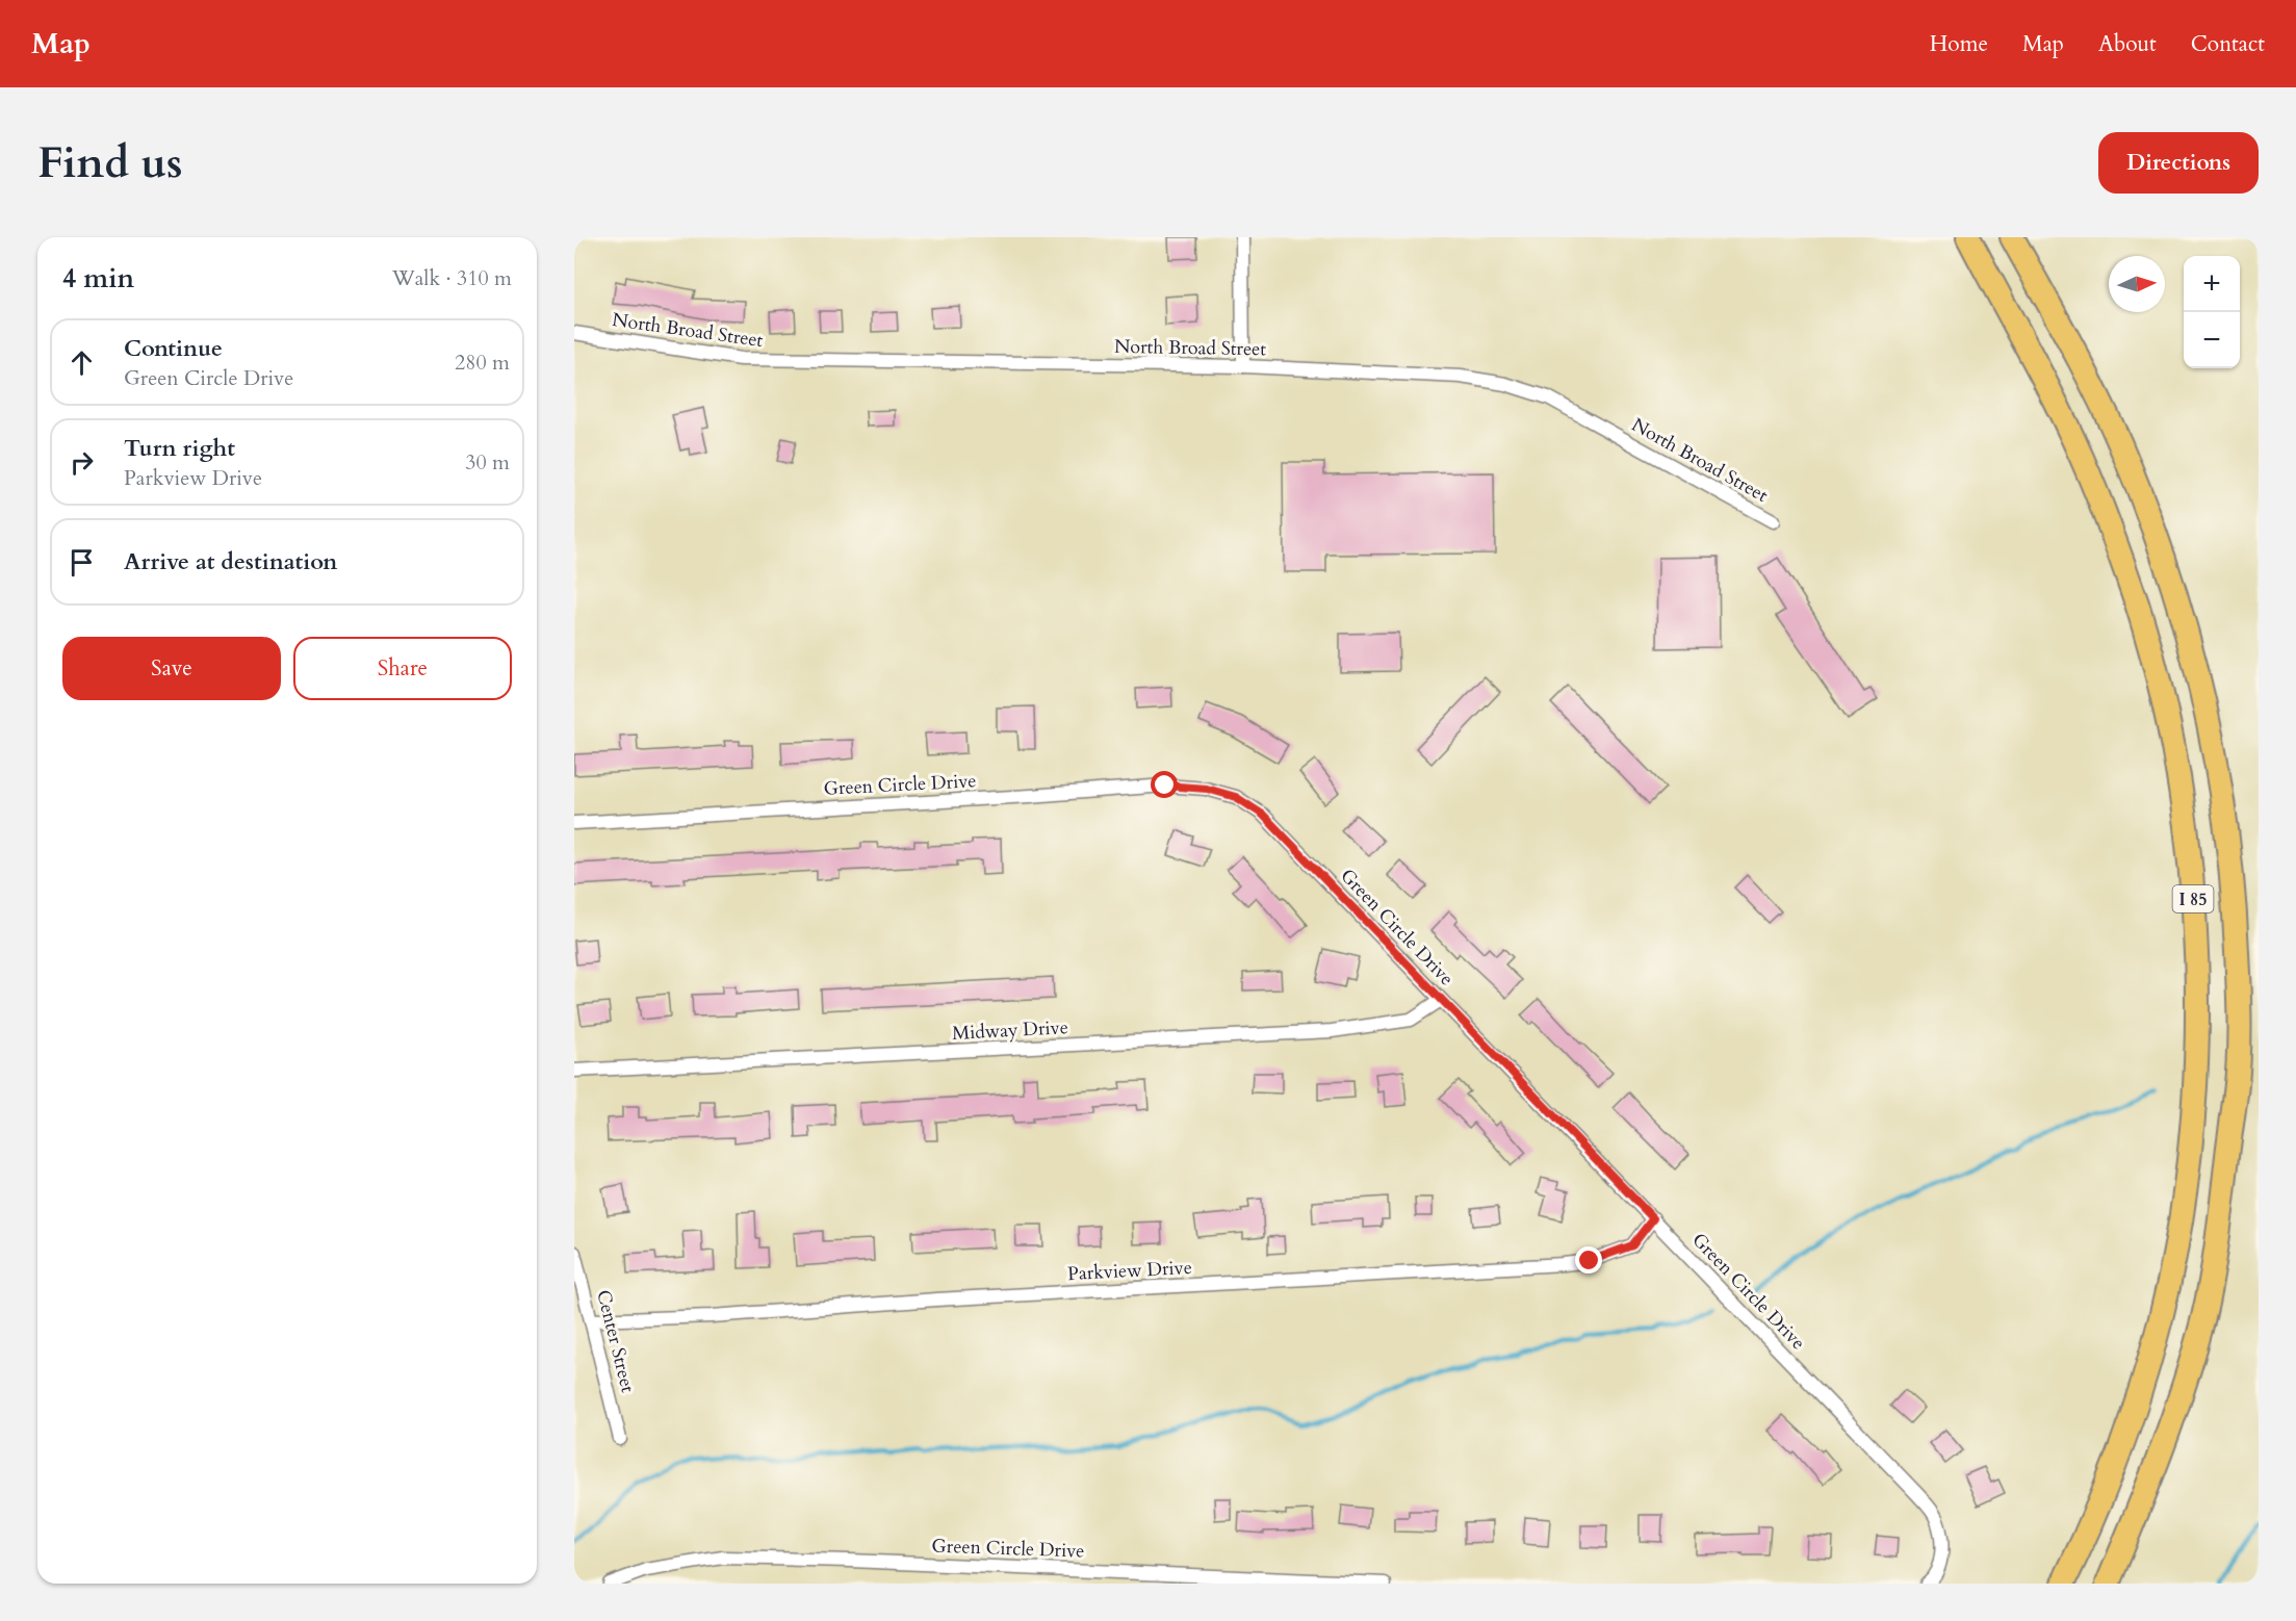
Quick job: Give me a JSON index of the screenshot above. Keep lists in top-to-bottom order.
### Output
{
  "streets": {
    "highway": ["I 85"],
    "street": [
      "North Broad Street",
      "Green Circle Drive",
      "Midway Drive",
      "Parkview Drive",
      "Center Street"
    ]
  },
  "crossings": [
    ["Green Circle Drive", "Midway Drive"],
    ["Green Circle Drive", "Parkview Drive"],
    ["Parkview Drive", "Center Street"]
  ],
  "north": "right",
  "page": {
    "header": "Map",
    "nav": [
      "Home",
      "Map",
      "About",
      "Contact"
    ],
    "buttons": [
      "Directions",
      ["Save", "Share"]
    ],
    "title": "Find us",
    "heading": ["4 min", "Walk · 310 m"],
    "map_buttons": ["+", "−"],
    "list": [
      ["Continue", "Green Circle Drive", "280 m"],
      ["Turn right", "Parkview Drive", "30 m"],
      "Arrive at destination"
    ]
  }
}
